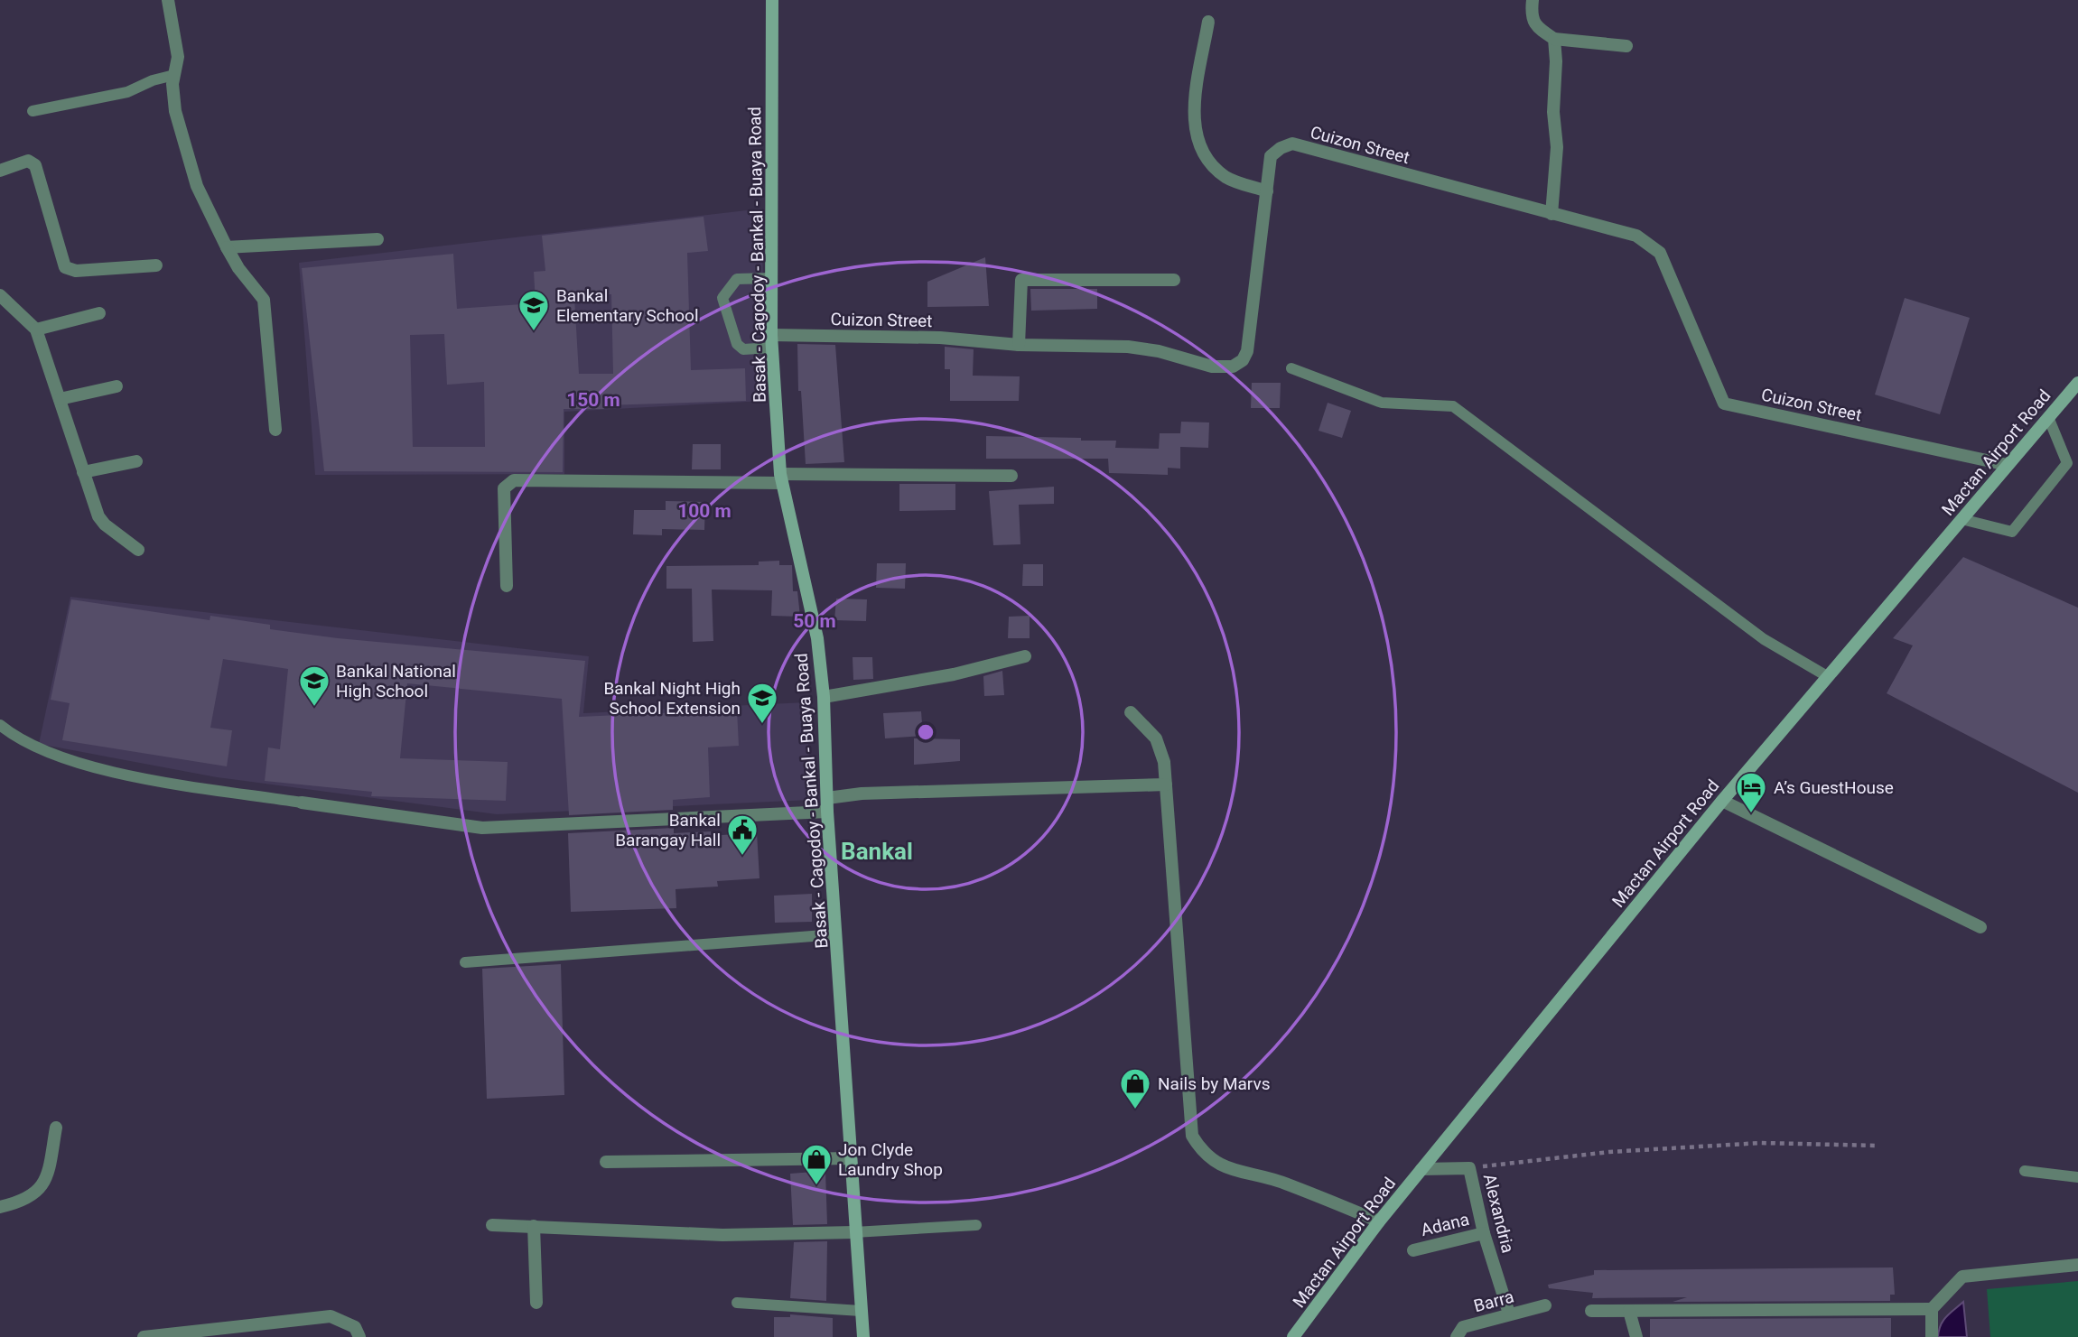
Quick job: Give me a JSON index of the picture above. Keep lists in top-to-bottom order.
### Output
{
  "streets": {
    "street": [
      "Cuizon Street",
      "Basak - Cagodoy - Bankal - Buaya Road",
      "Mactan Airport Road",
      "Alexandria",
      "Adana",
      "Barra"
    ]
  },
  "crossings": [
    ["Cuizon Street", "Basak - Cagodoy - Bankal - Buaya Road"],
    ["Cuizon Street", "Mactan Airport Road"],
    ["Mactan Airport Road", "Alexandria"],
    ["Alexandria", "Adana"],
    ["Alexandria", "Barra"]
  ],
  "districts": ["Bankal"],
  "places": {
    "school or university": ["Bankal Elementary School", "Bankal National High School", "Bankal Night High School Extension"],
    "hotel": ["A’s GuestHouse"],
    "public building": ["Bankal Barangay Hall"],
    "shop": ["Nails by Marvs", "Jon Clyde Laundry Shop"]
  },
  "rings": ["150 m", "100 m", "50 m"]
}
